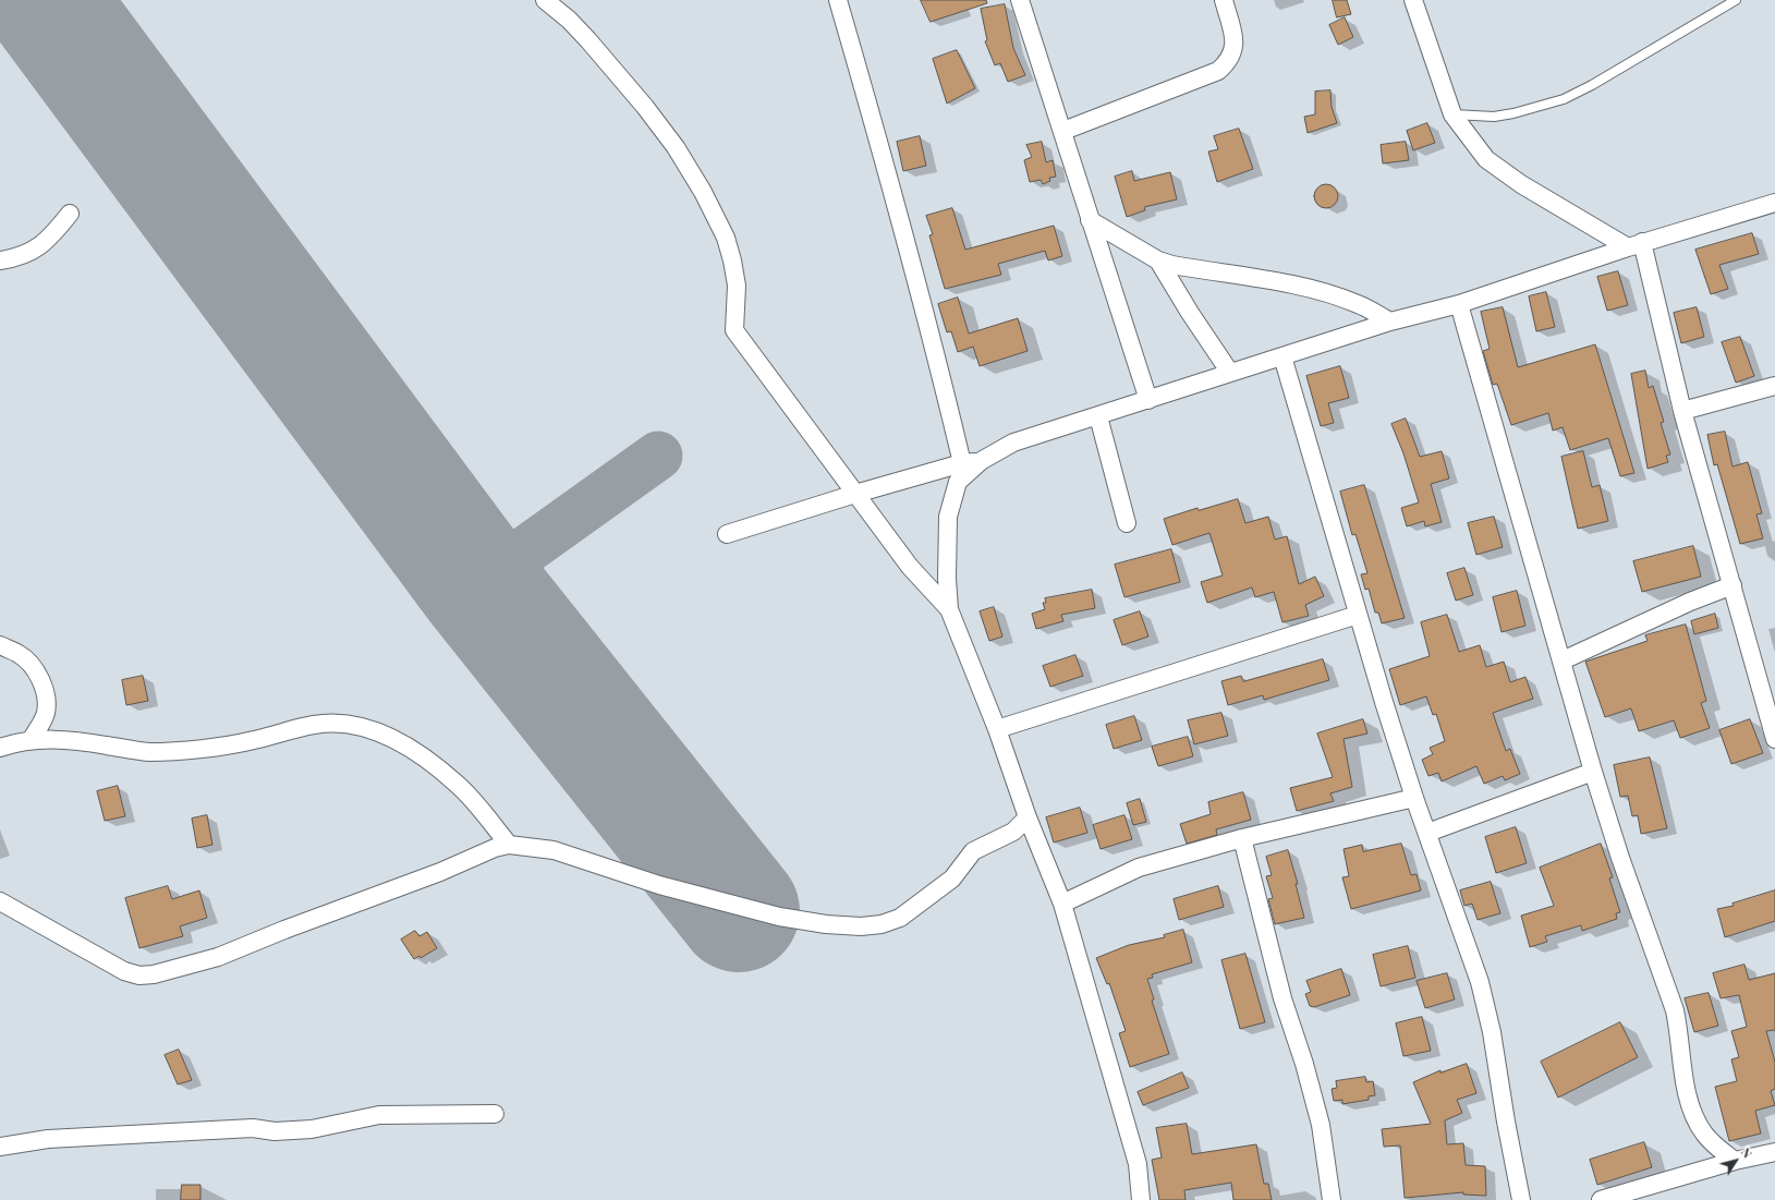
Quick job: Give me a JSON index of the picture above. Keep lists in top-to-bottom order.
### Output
{
  "north": "top right"
}
